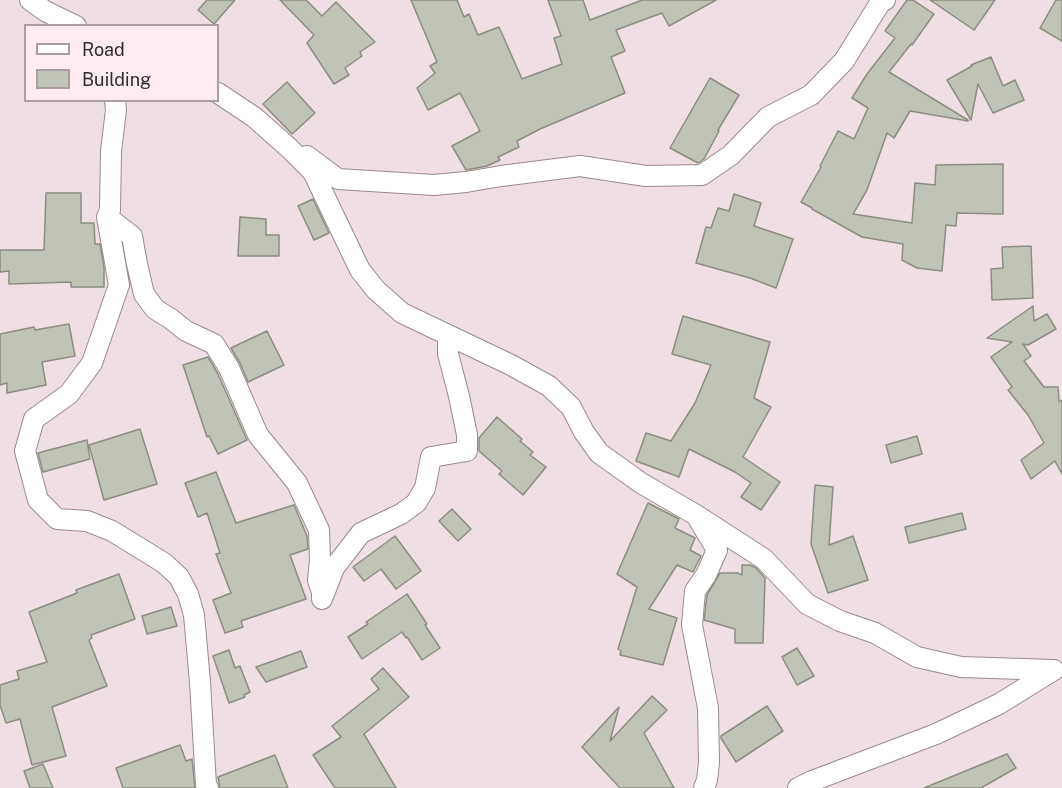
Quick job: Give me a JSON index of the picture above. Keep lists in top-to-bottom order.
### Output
{
  "legend": ["Road", "Building"]
}
